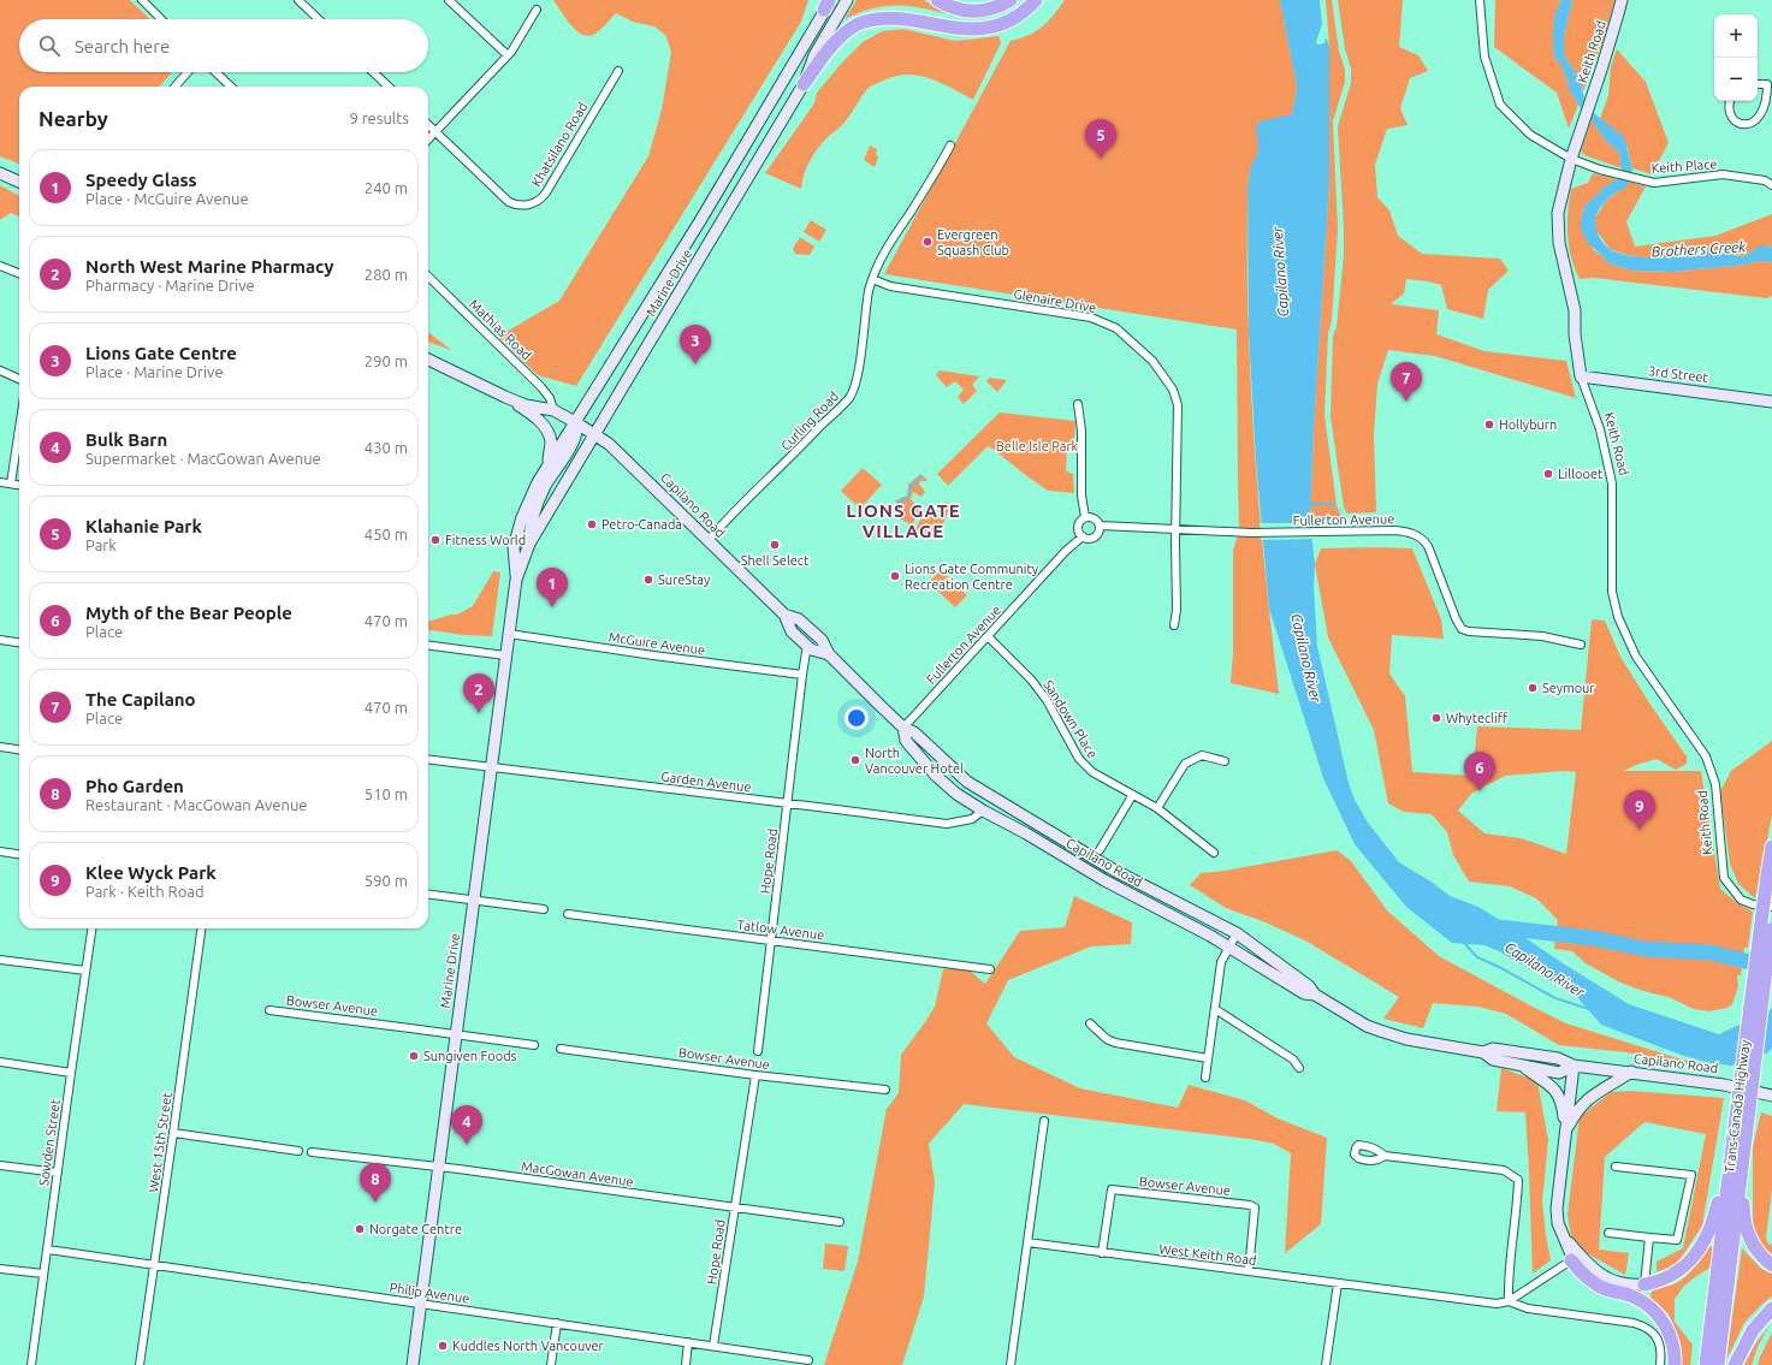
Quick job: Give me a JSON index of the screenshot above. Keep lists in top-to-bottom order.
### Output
{
  "streets": {
    "highway": ["Trans-Canada Highway"],
    "main road": [
      "Keith Road",
      "Marine Drive",
      "3rd Street",
      "Capilano Road"
    ],
    "street": [
      "Khatsilano Road",
      "Keith Place",
      "Glenaire Drive",
      "Mathias Road",
      "Curling Road",
      "Fullerton Avenue",
      "McGuire Avenue",
      "Sandown Place",
      "Garden Avenue",
      "Hope Road",
      "Tatlow Avenue",
      "Bowser Avenue",
      "Sowden Street",
      "West 15th Street",
      "MacGowan Avenue",
      "West Keith Road",
      "Philip Avenue"
    ]
  },
  "crossings": [
    ["Keith Road", "Keith Place"],
    ["Keith Road", "3rd Street"],
    ["Marine Drive", "Capilano Road"],
    ["Marine Drive", "McGuire Avenue"],
    ["Marine Drive", "Garden Avenue"],
    ["Marine Drive", "Bowser Avenue"],
    ["Marine Drive", "MacGowan Avenue"],
    ["Marine Drive", "Philip Avenue"],
    ["Glenaire Drive", "Curling Road"],
    ["Glenaire Drive", "Fullerton Avenue"],
    ["Mathias Road", "Capilano Road"],
    ["Curling Road", "Capilano Road"],
    ["Capilano Road", "Fullerton Avenue"],
    ["Capilano Road", "Garden Avenue"],
    ["Capilano Road", "Hope Road"],
    ["Fullerton Avenue", "Sandown Place"],
    ["McGuire Avenue", "Hope Road"],
    ["Garden Avenue", "Hope Road"],
    ["Hope Road", "Tatlow Avenue"],
    ["Hope Road", "Bowser Avenue"],
    ["Hope Road", "MacGowan Avenue"],
    ["Hope Road", "Philip Avenue"],
    ["Bowser Avenue", "West Keith Road"],
    ["Sowden Street", "Philip Avenue"],
    ["West 15th Street", "Philip Avenue"]
  ],
  "districts": ["LIONS GATE VILLAGE"],
  "water": ["Brothers Creek", "Capilano River"],
  "parks": ["Belle Isle Park"],
  "places": [
    "Evergreen Squash Club",
    "Hollyburn",
    "Lillooet",
    "Petro-Canada",
    "Fitness World",
    "Shell Select",
    "Lions Gate Community Recreation Centre",
    "SureStay",
    "Seymour",
    "Whytecliff",
    "North Vancouver Hotel",
    "Sungiven Foods",
    "Norgate Centre",
    "Kuddles North Vancouver"
  ],
  "page": {
    "map_buttons": ["+", "−"],
    "search": "Search here",
    "heading": ["Nearby", "9 results"],
    "pins": [
      "5",
      "3",
      "7",
      "1",
      "2",
      "6",
      "9",
      "4",
      "8"
    ],
    "list": [
      {
        "mark": "1",
        "name": "Speedy Glass",
        "note": "Place · McGuire Avenue",
        "value": "240 m"
      },
      {
        "mark": "2",
        "name": "North West Marine Pharmacy",
        "note": "Pharmacy · Marine Drive",
        "value": "280 m"
      },
      {
        "mark": "3",
        "name": "Lions Gate Centre",
        "note": "Place · Marine Drive",
        "value": "290 m"
      },
      {
        "mark": "4",
        "name": "Bulk Barn",
        "note": "Supermarket · MacGowan Avenue",
        "value": "430 m"
      },
      {
        "mark": "5",
        "name": "Klahanie Park",
        "note": "Park",
        "value": "450 m"
      },
      {
        "mark": "6",
        "name": "Myth of the Bear People",
        "note": "Place",
        "value": "470 m"
      },
      {
        "mark": "7",
        "name": "The Capilano",
        "note": "Place",
        "value": "470 m"
      },
      {
        "mark": "8",
        "name": "Pho Garden",
        "note": "Restaurant · MacGowan Avenue",
        "value": "510 m"
      },
      {
        "mark": "9",
        "name": "Klee Wyck Park",
        "note": "Park · Keith Road",
        "value": "590 m"
      }
    ]
  }
}
